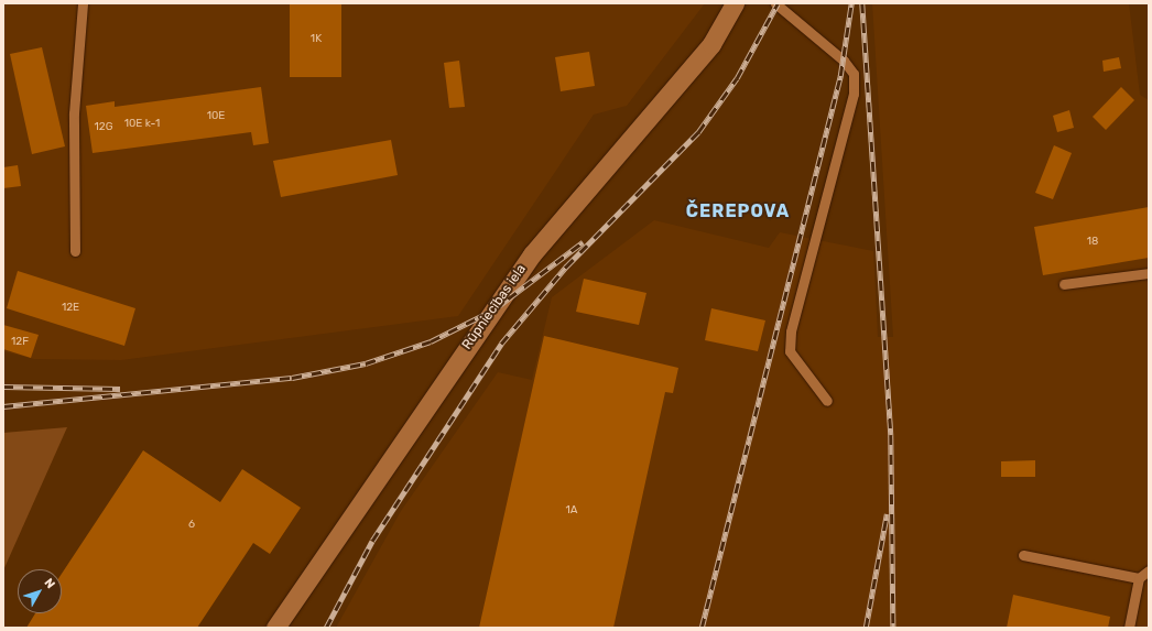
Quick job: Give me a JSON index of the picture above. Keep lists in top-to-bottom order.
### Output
{
  "streets": {
    "street": ["Rūpniecības iela"]
  },
  "districts": ["ČEREPOVA"],
  "house_numbers": [
    "1K",
    "10E",
    "10E k-1",
    "12G",
    "18",
    "12E",
    "12F",
    "1A",
    "6"
  ],
  "north": "top right"
}
